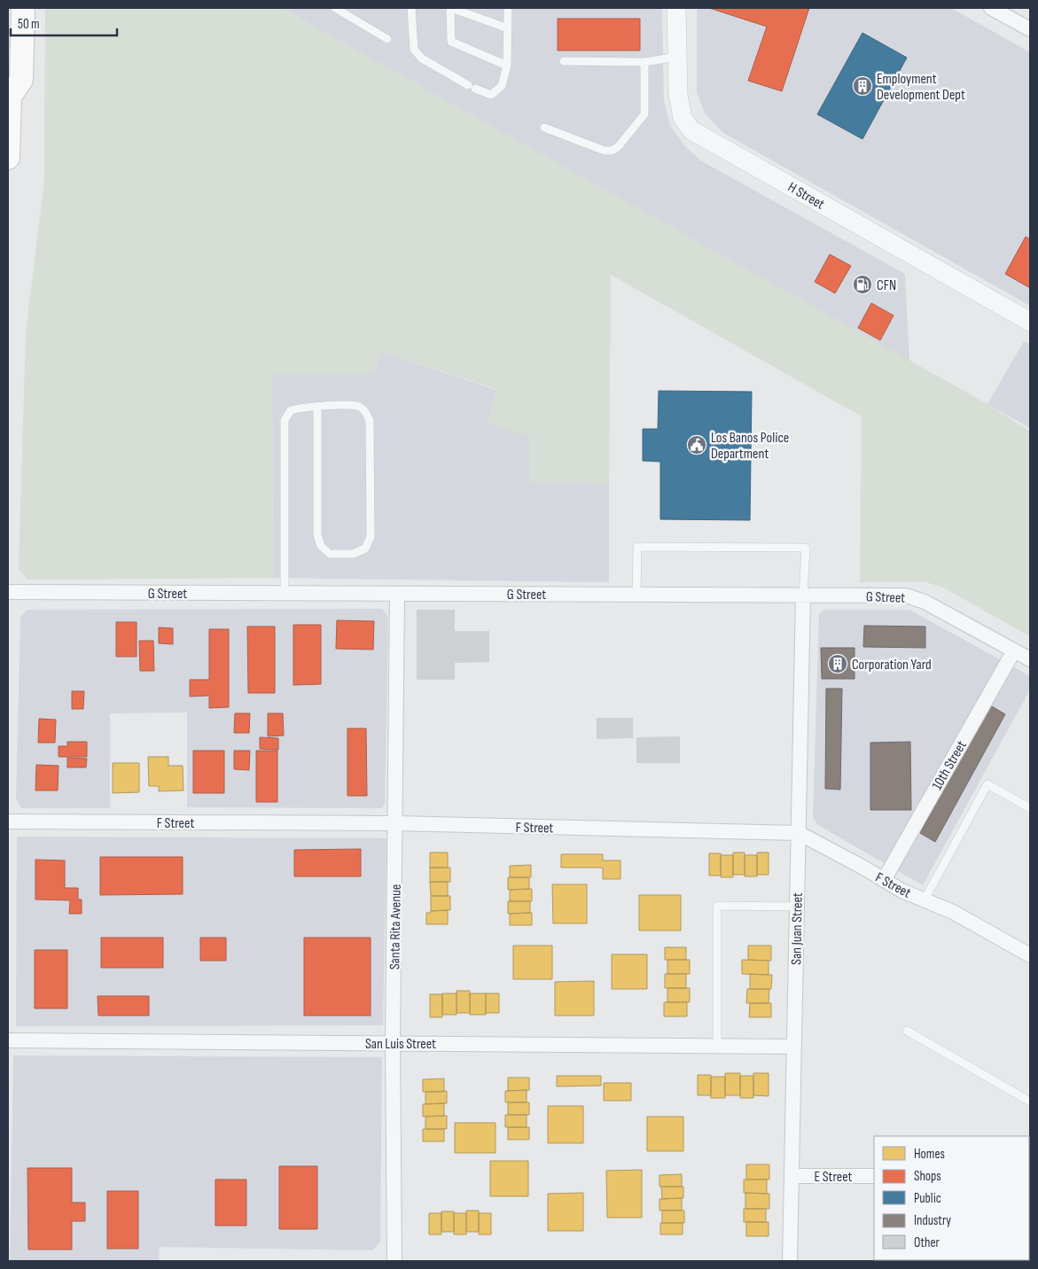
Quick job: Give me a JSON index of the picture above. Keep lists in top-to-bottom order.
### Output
{
  "streets": {
    "street": [
      "H Street",
      "G Street",
      "10th Street",
      "F Street",
      "Santa Rita Avenue",
      "San Juan Street",
      "San Luis Street",
      "E Street"
    ]
  },
  "crossings": [
    ["G Street", "10th Street"],
    ["G Street", "Santa Rita Avenue"],
    ["G Street", "San Juan Street"],
    ["10th Street", "F Street"],
    ["F Street", "Santa Rita Avenue"],
    ["F Street", "San Juan Street"],
    ["Santa Rita Avenue", "San Luis Street"],
    ["San Juan Street", "San Luis Street"],
    ["San Juan Street", "E Street"]
  ],
  "places": {
    "building": ["Employment Development Dept", "Corporation Yard"],
    "fuel station": ["CFN"],
    "public building": ["Los Banos Police Department"]
  },
  "legend": [
    "Homes",
    "Shops",
    "Public",
    "Industry",
    "Other"
  ],
  "scale_bar": "50 m"
}
